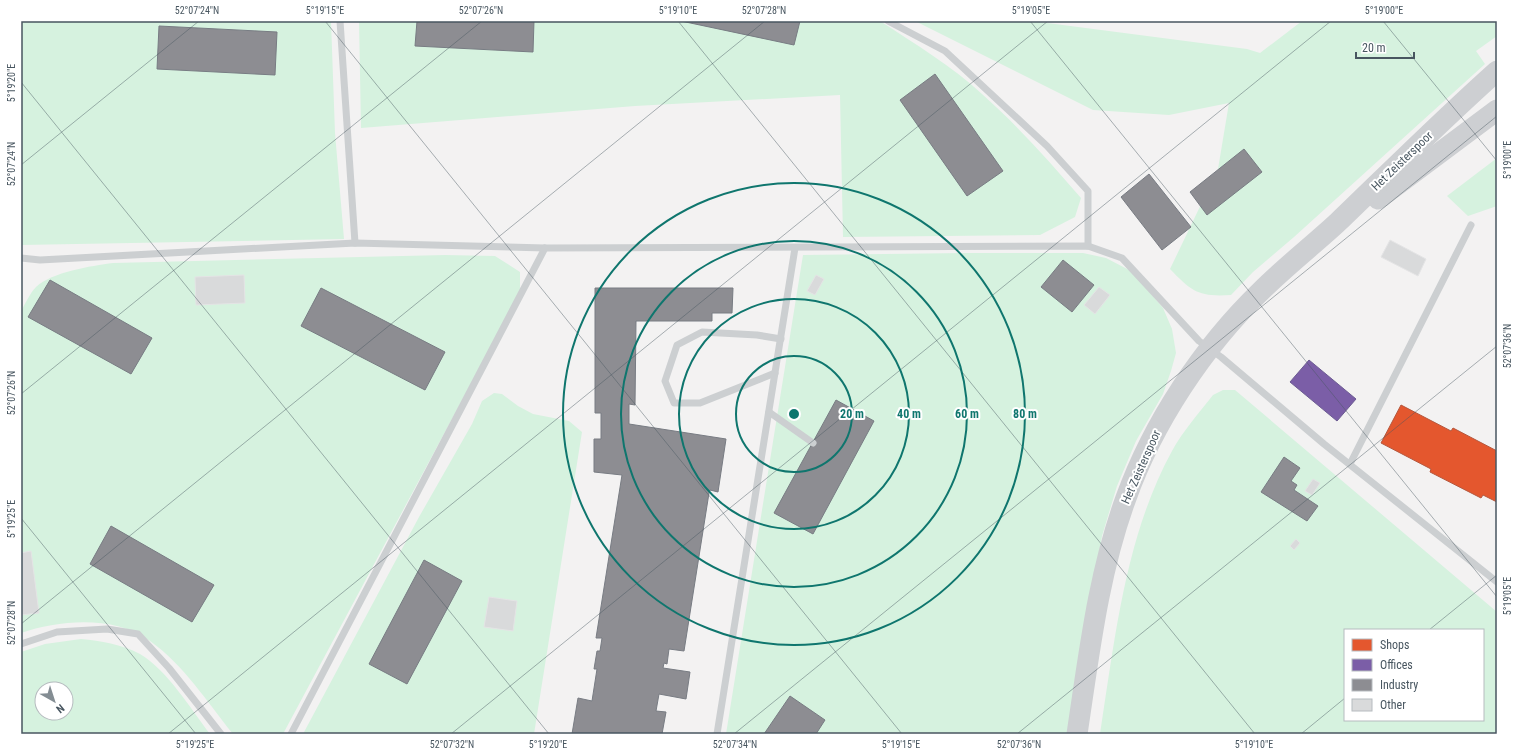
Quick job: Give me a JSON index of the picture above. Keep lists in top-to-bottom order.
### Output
{
  "streets": {
    "street": ["Het Zeisterspoor"]
  },
  "legend": [
    "Shops",
    "Offices",
    "Industry",
    "Other"
  ],
  "scale_bar": "20 m",
  "north": "bottom right",
  "coordinates": [
    "52°07'24\"N",
    "5°19'15\"E",
    "52°07'26\"N",
    "5°19'10\"E",
    "52°07'28\"N",
    "5°19'05\"E",
    "5°19'00\"E",
    "5°19'20\"E",
    "52°07'36\"N",
    "5°19'25\"E",
    "52°07'32\"N",
    "52°07'34\"N"
  ],
  "rings": [
    "20 m",
    "40 m",
    "60 m",
    "80 m"
  ]
}
